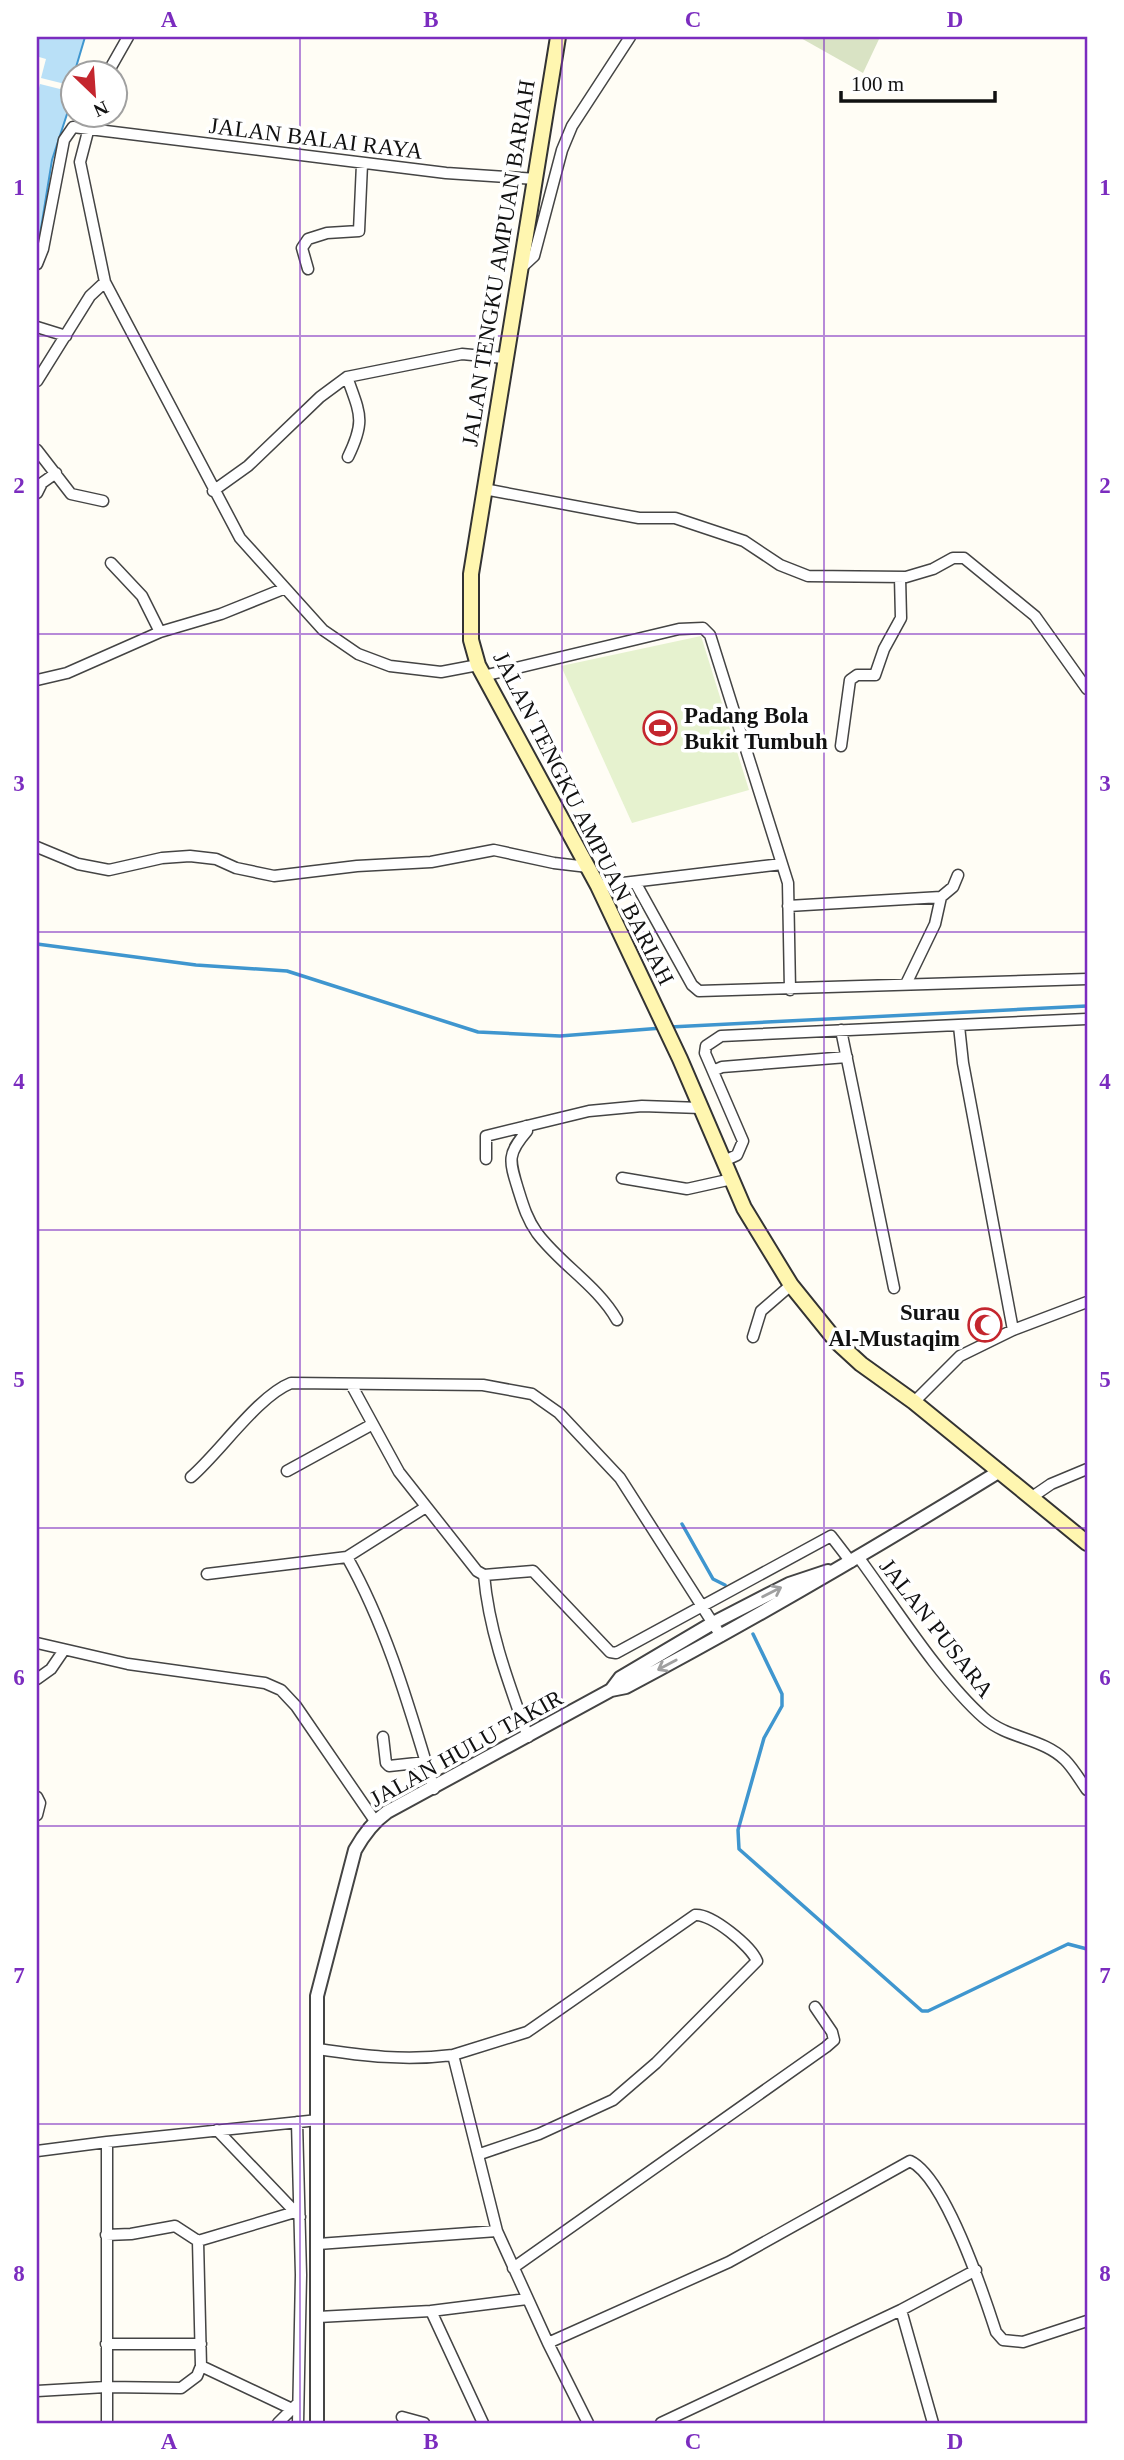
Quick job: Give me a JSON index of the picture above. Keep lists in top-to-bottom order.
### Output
{
  "streets": {
    "main road": ["JALAN TENGKU AMPUAN BARIAH"],
    "street": ["JALAN BALAI RAYA", "JALAN PUSARA", "JALAN HULU TAKIR"]
  },
  "crossings": [
    ["JALAN BALAI RAYA", "JALAN TENGKU AMPUAN BARIAH"],
    ["JALAN TENGKU AMPUAN BARIAH", "JALAN HULU TAKIR"],
    ["JALAN PUSARA", "JALAN HULU TAKIR"]
  ],
  "places": {
    "sports": ["Padang Bola Bukit Tumbuh"],
    "mosque": ["Surau Al-Mustaqim"]
  },
  "scale_bar": "100 m",
  "north": "bottom right",
  "grid": {
    "columns": [
      "A",
      "B",
      "C",
      "D"
    ],
    "rows": [
      "1",
      "2",
      "3",
      "4",
      "5",
      "6",
      "7",
      "8"
    ]
  }
}
